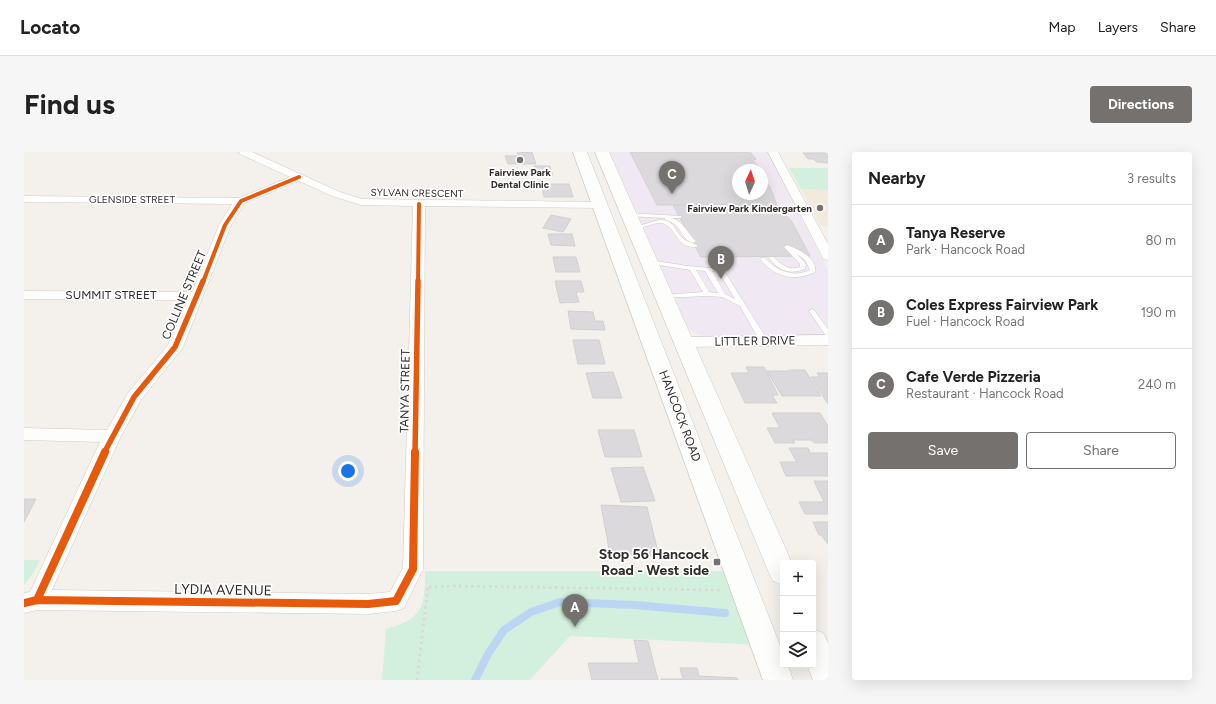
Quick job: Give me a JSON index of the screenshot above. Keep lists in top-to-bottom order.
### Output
{
  "streets": {
    "main road": ["HANCOCK ROAD"],
    "street": [
      "SYLVAN CRESCENT",
      "GLENSIDE STREET",
      "SUMMIT STREET",
      "COLLINE STREET",
      "LITTLER DRIVE",
      "TANYA STREET",
      "LYDIA AVENUE"
    ]
  },
  "crossings": [
    ["SYLVAN CRESCENT", "TANYA STREET"],
    ["SYLVAN CRESCENT", "HANCOCK ROAD"],
    ["GLENSIDE STREET", "COLLINE STREET"],
    ["SUMMIT STREET", "COLLINE STREET"],
    ["COLLINE STREET", "LYDIA AVENUE"],
    ["TANYA STREET", "LYDIA AVENUE"]
  ],
  "places": {
    "other": ["Fairview Park Dental Clinic", "Fairview Park Kindergarten"],
    "transit": ["Stop 56 Hancock Road - West side"]
  },
  "north": "top",
  "page": {
    "header": "Locato",
    "nav": ["Map", "Layers", "Share"],
    "buttons": [
      "Directions",
      ["Save", "Share"]
    ],
    "title": "Find us",
    "heading": ["Nearby", "3 results"],
    "pins": ["C", "B", "A"],
    "list": [
      {
        "mark": "A",
        "name": "Tanya Reserve",
        "note": "Park · Hancock Road",
        "value": "80 m"
      },
      {
        "mark": "B",
        "name": "Coles Express Fairview Park",
        "note": "Fuel · Hancock Road",
        "value": "190 m"
      },
      {
        "mark": "C",
        "name": "Cafe Verde Pizzeria",
        "note": "Restaurant · Hancock Road",
        "value": "240 m"
      }
    ],
    "map_buttons": ["+", "−"]
  }
}
